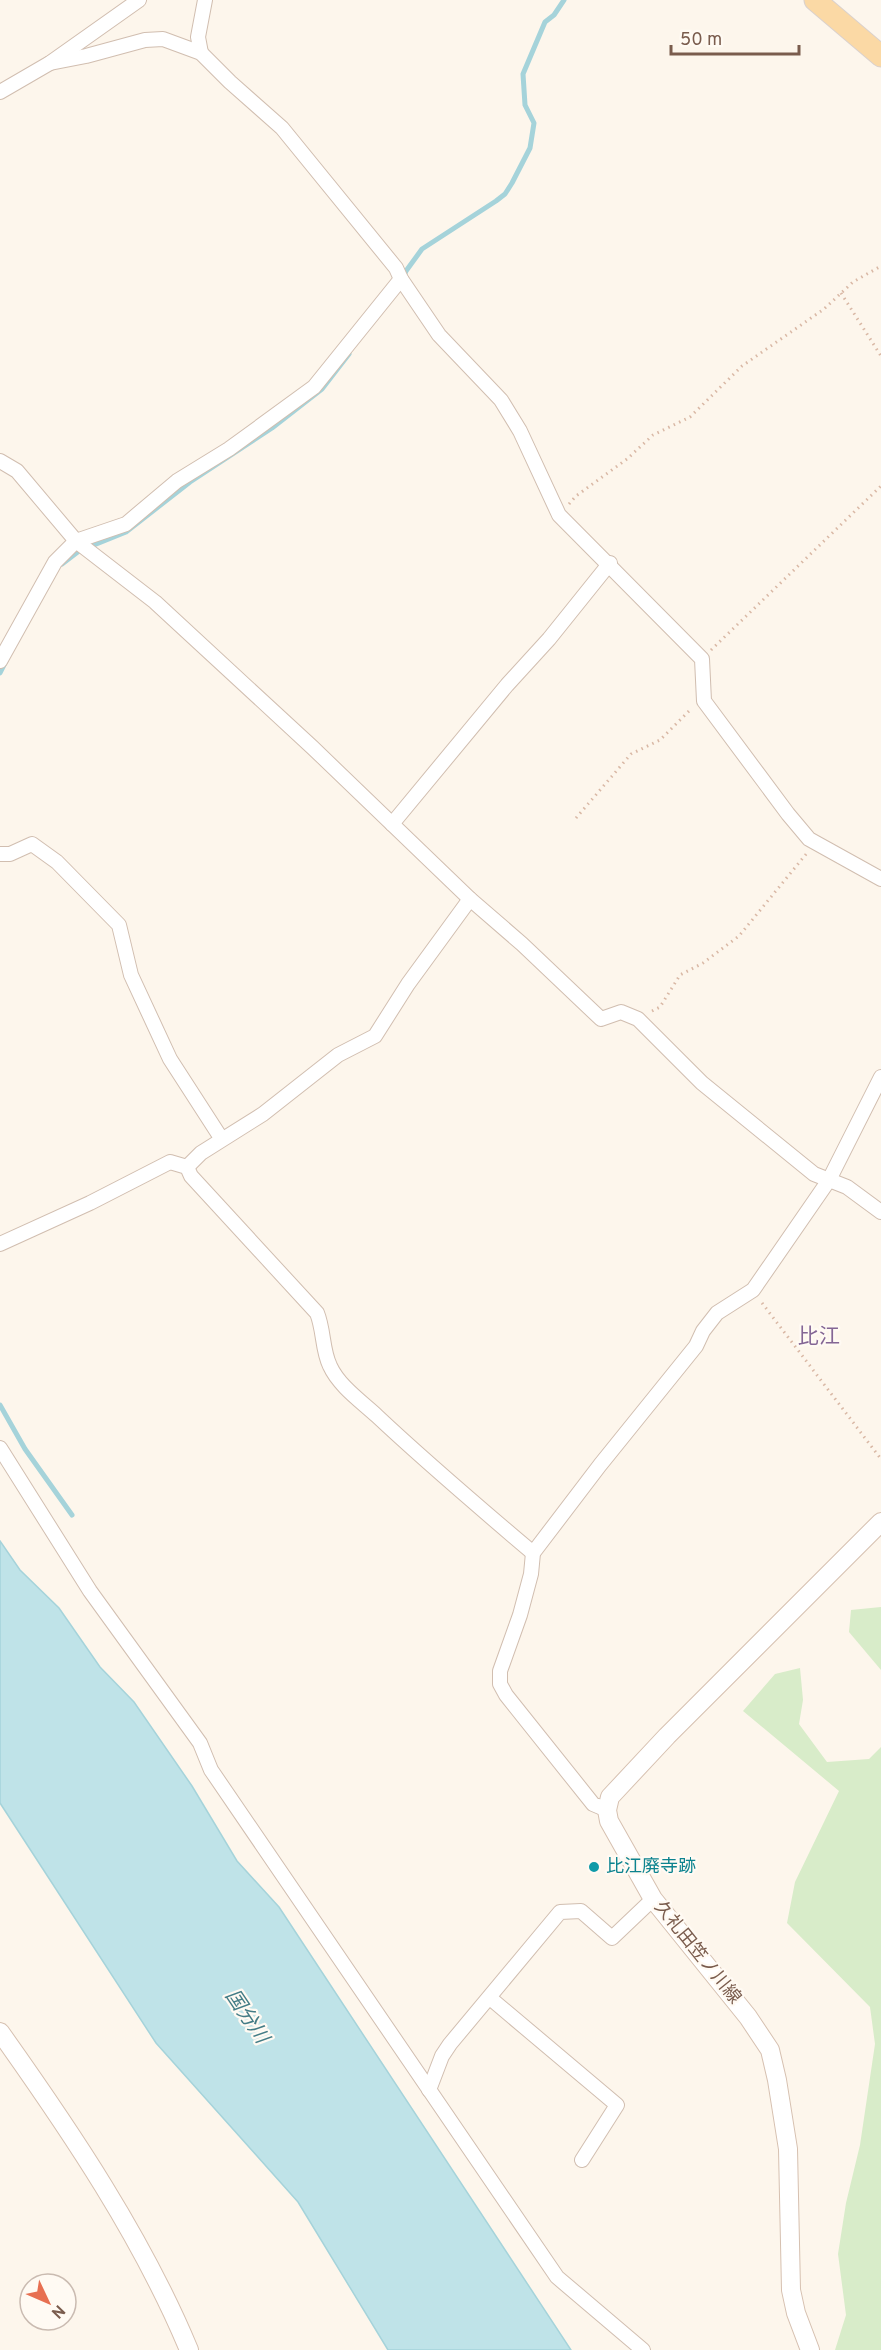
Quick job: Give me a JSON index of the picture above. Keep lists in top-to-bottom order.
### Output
{
  "streets": {
    "main road": ["久礼田笠ノ川線"]
  },
  "districts": ["比江"],
  "water": ["国分川"],
  "places": ["比江廃寺跡"],
  "scale_bar": "50 m",
  "north": "bottom right"
}
